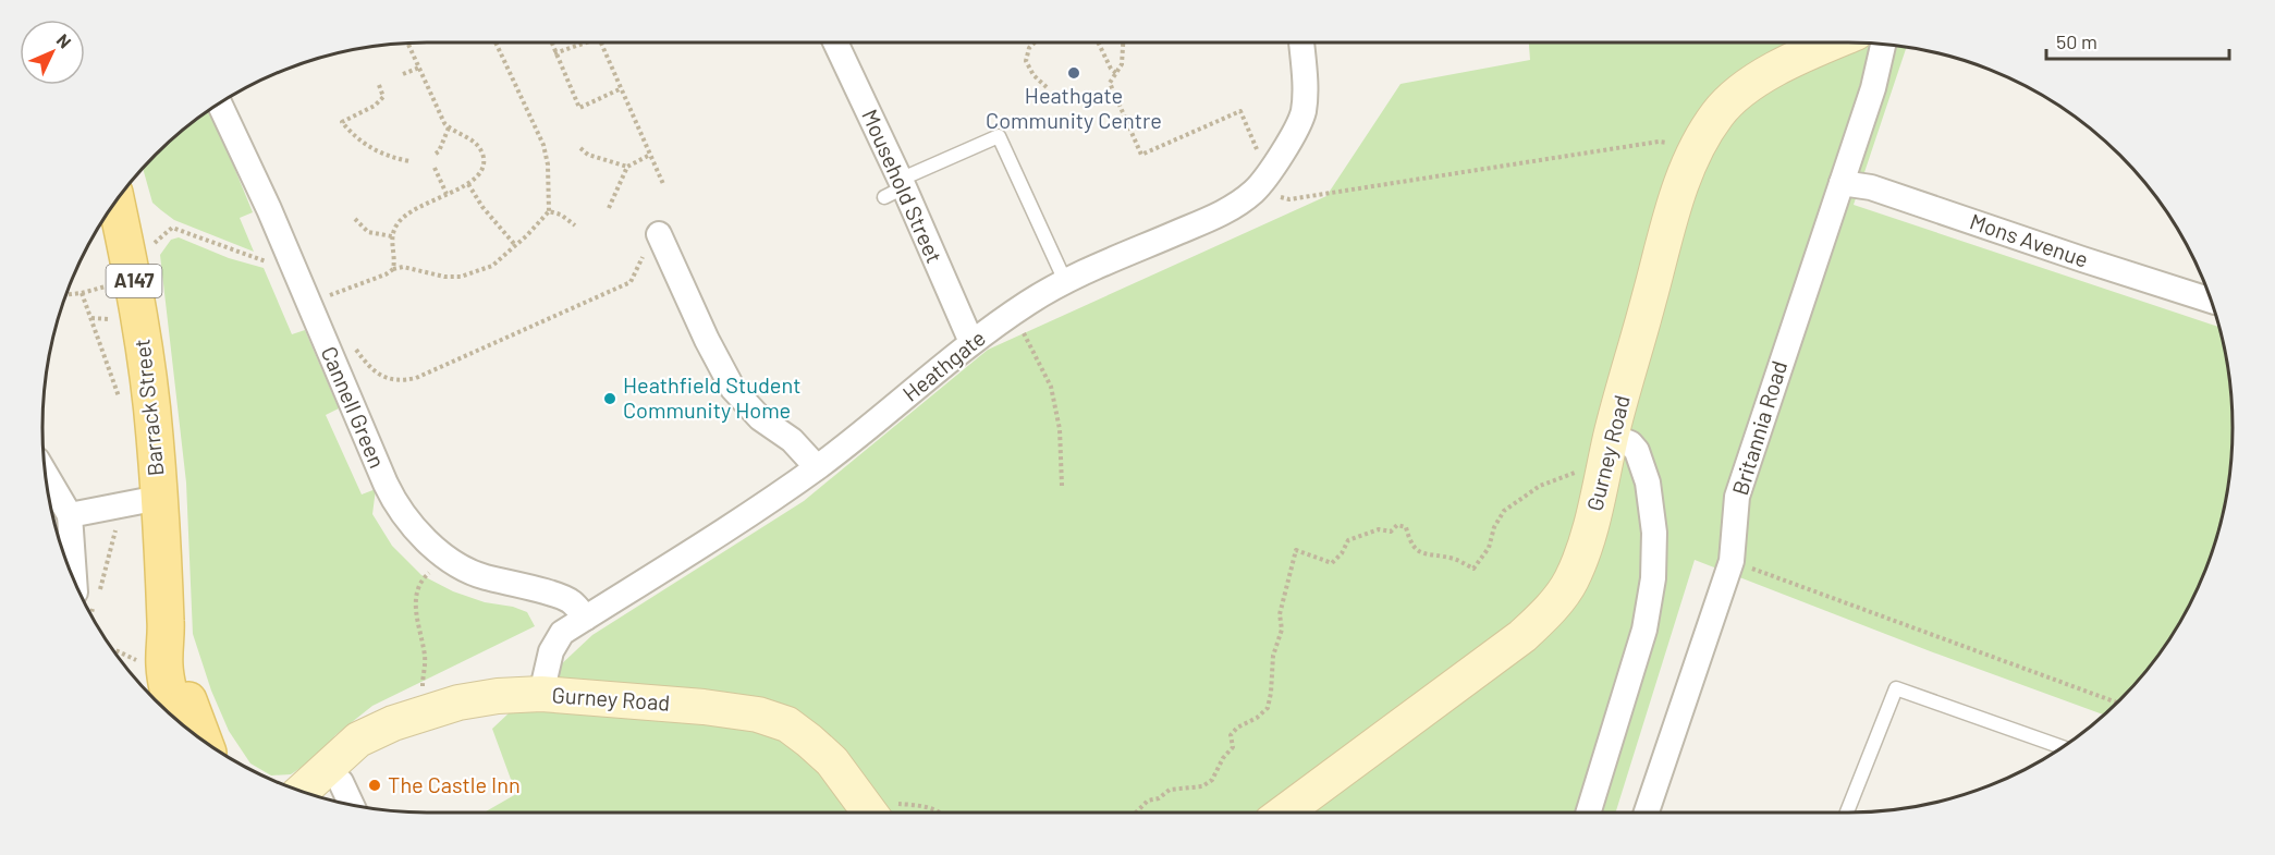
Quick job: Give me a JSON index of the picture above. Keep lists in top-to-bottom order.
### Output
{
  "streets": {
    "main road": ["A147", "Barrack Street"],
    "street": [
      "Mousehold Street",
      "Mons Avenue",
      "Heathgate",
      "Cannell Green",
      "Britannia Road",
      "Gurney Road"
    ]
  },
  "crossings": [
    ["Mousehold Street", "Heathgate"],
    ["Mons Avenue", "Britannia Road"],
    ["Heathgate", "Cannell Green"],
    ["Heathgate", "Gurney Road"]
  ],
  "places": ["Heathgate Community Centre", "Heathfield Student Community Home", "The Castle Inn"],
  "scale_bar": "50 m",
  "north": "top right"
}
